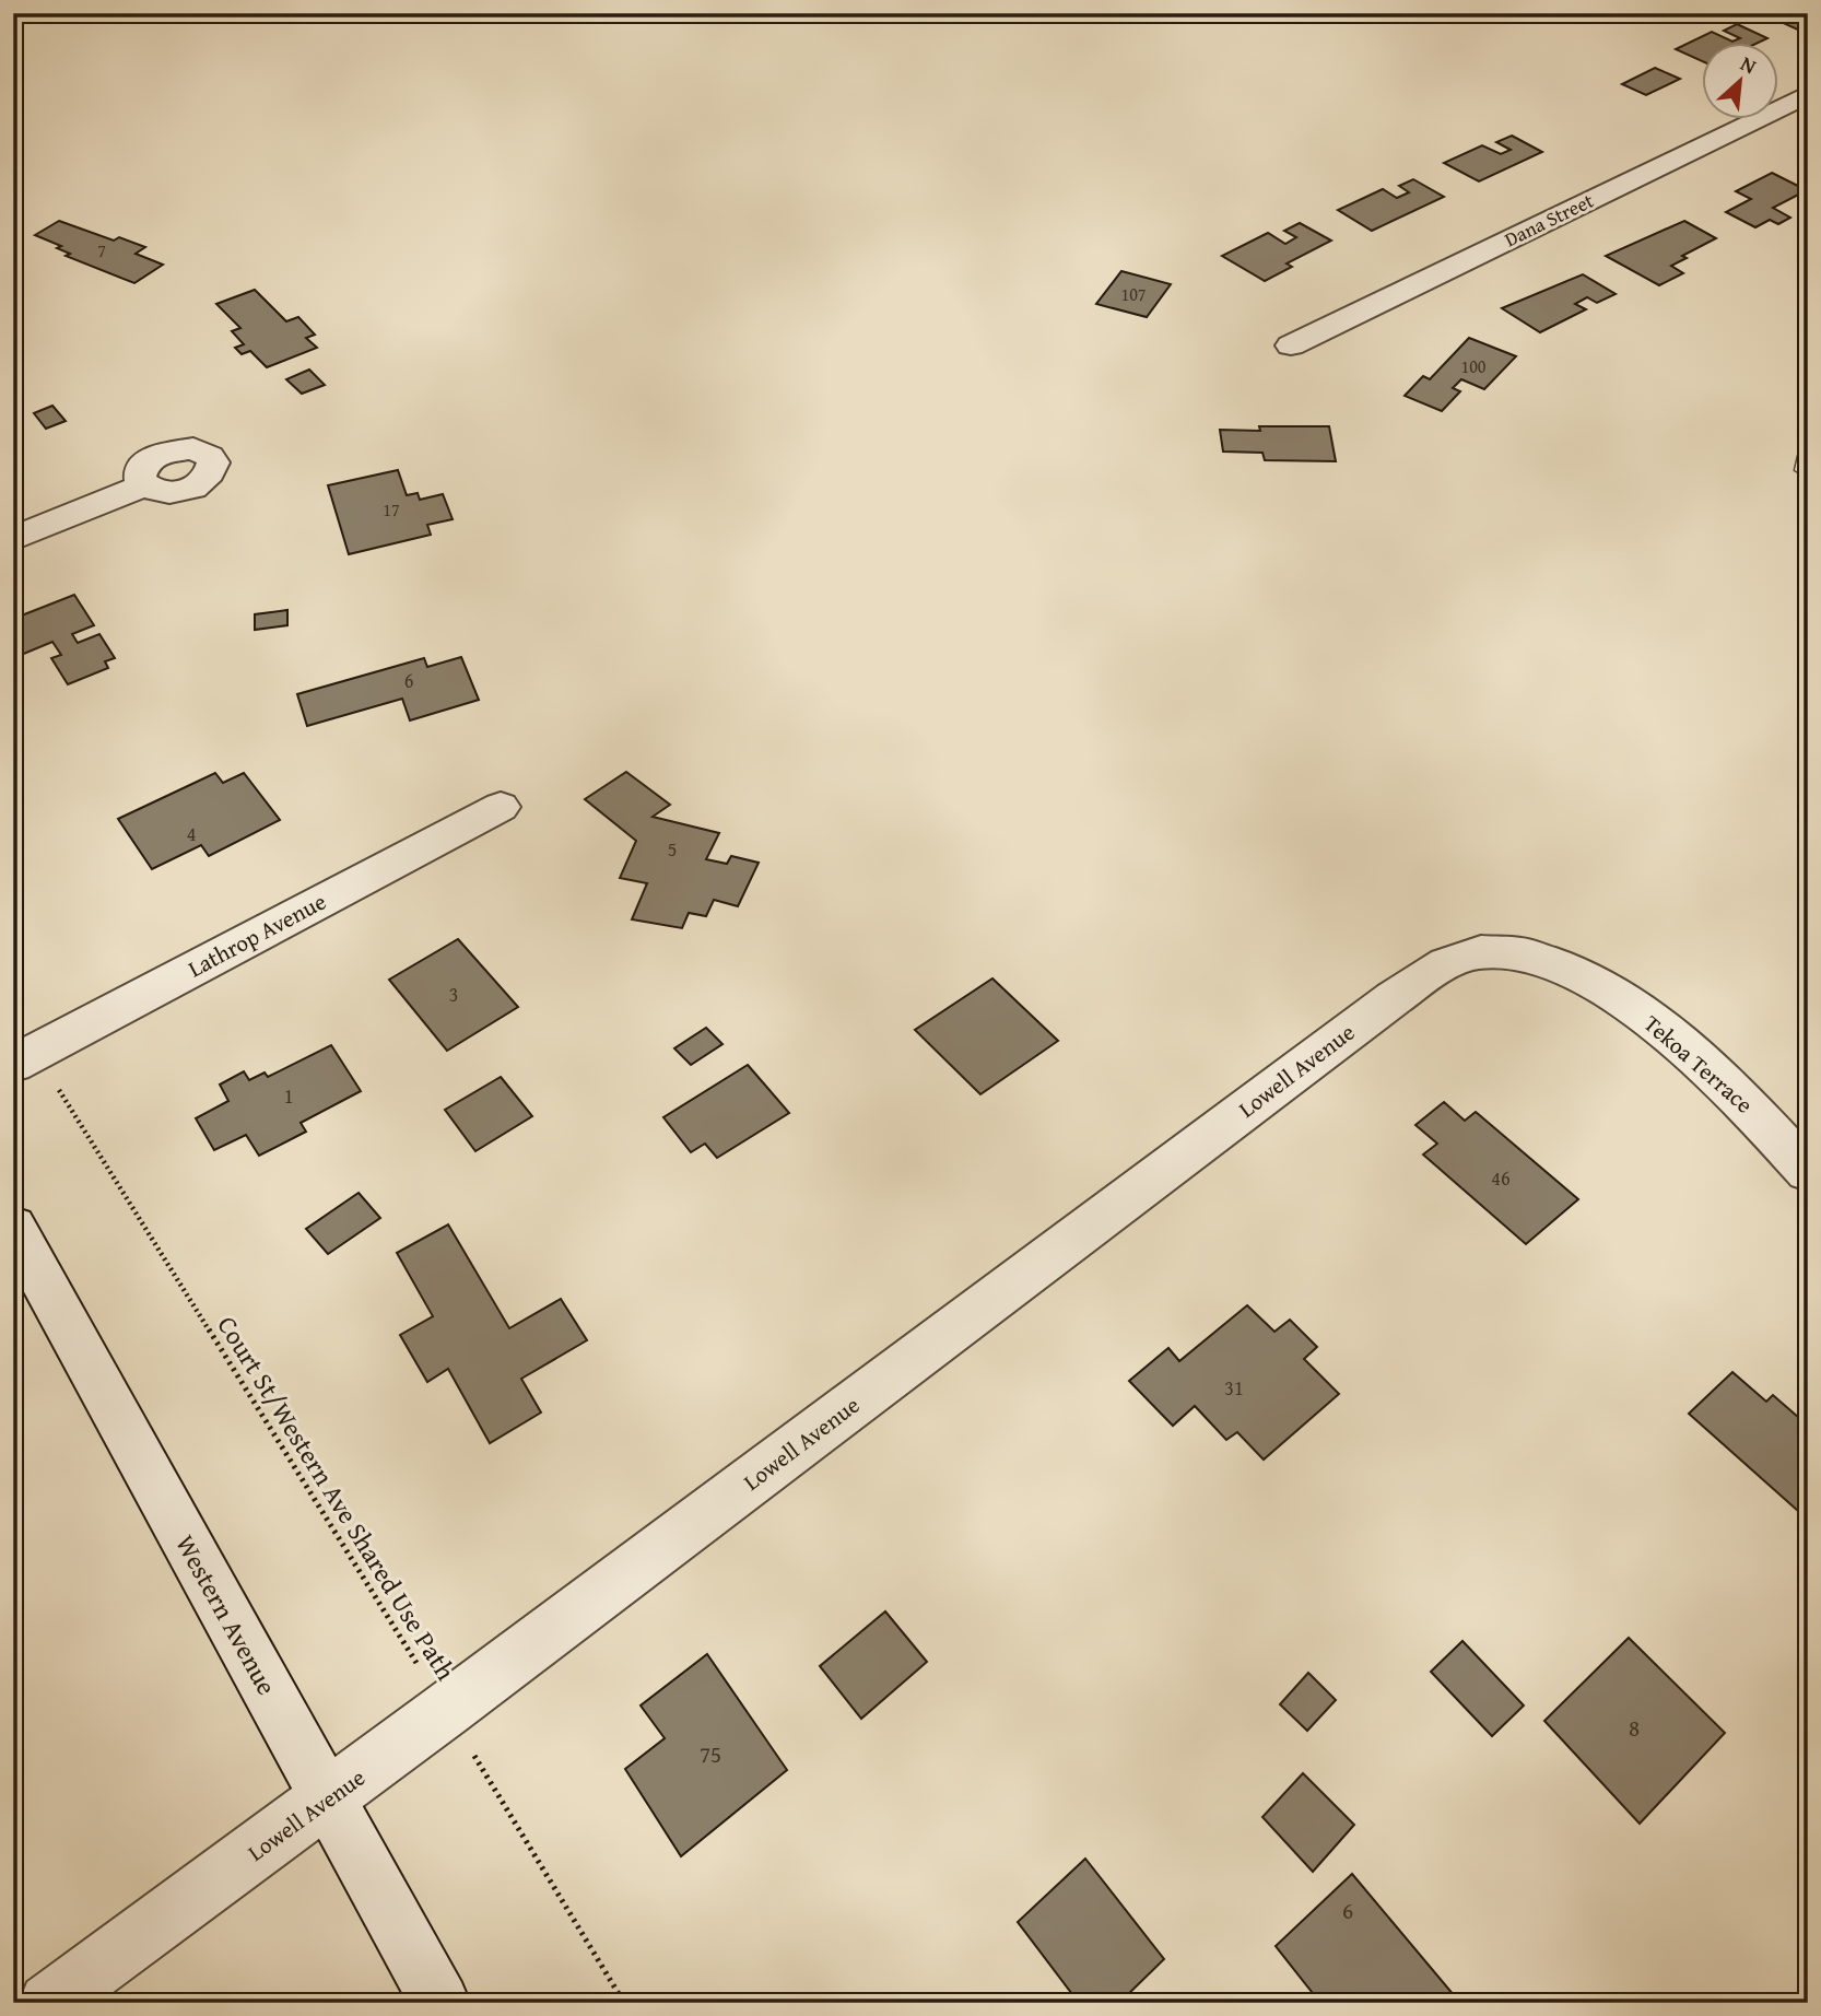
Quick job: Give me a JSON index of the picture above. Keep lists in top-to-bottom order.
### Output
{
  "streets": {
    "street": [
      "Dana Street",
      "Lathrop Avenue",
      "Tekoa Terrace",
      "Lowell Avenue",
      "Western Avenue"
    ],
    "path": ["Court St/Western Ave Shared Use Path"]
  },
  "crossings": [
    ["Lathrop Avenue", "Court St/Western Ave Shared Use Path"],
    ["Tekoa Terrace", "Lowell Avenue"],
    ["Lowell Avenue", "Court St/Western Ave Shared Use Path"],
    ["Lowell Avenue", "Western Avenue"]
  ],
  "house_numbers": [
    "7",
    "107",
    "100",
    "17",
    "6",
    "4",
    "5",
    "3",
    "1",
    "46",
    "31",
    "8",
    "75",
    "6"
  ],
  "north": "top right"
}
